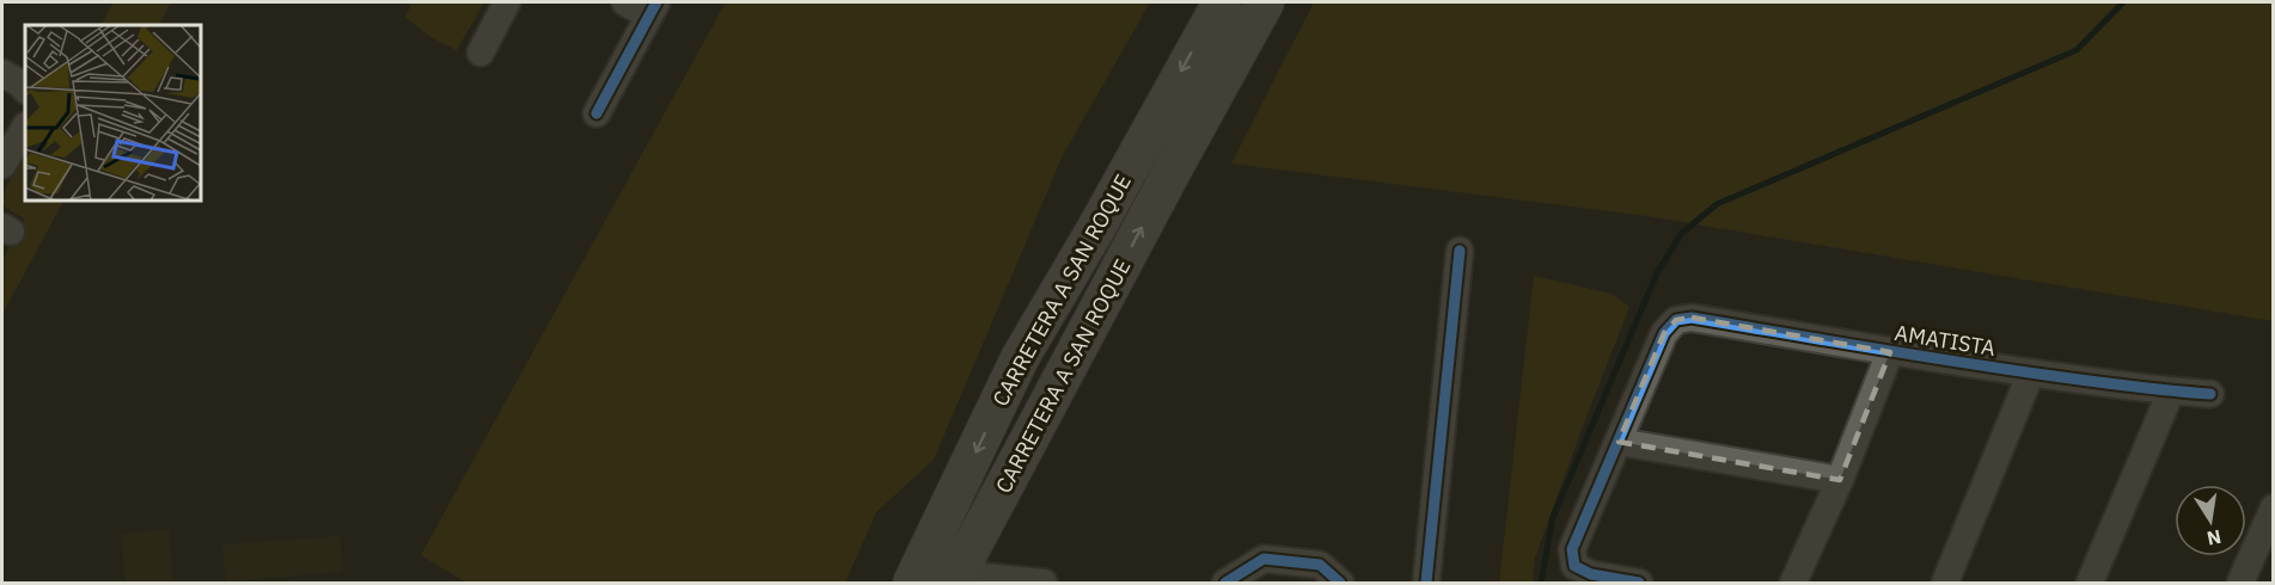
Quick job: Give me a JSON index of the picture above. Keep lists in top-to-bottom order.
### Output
{
  "streets": {
    "main road": ["CARRETERA A SAN ROQUE"],
    "street": ["AMATISTA"]
  },
  "north": "bottom"
}
